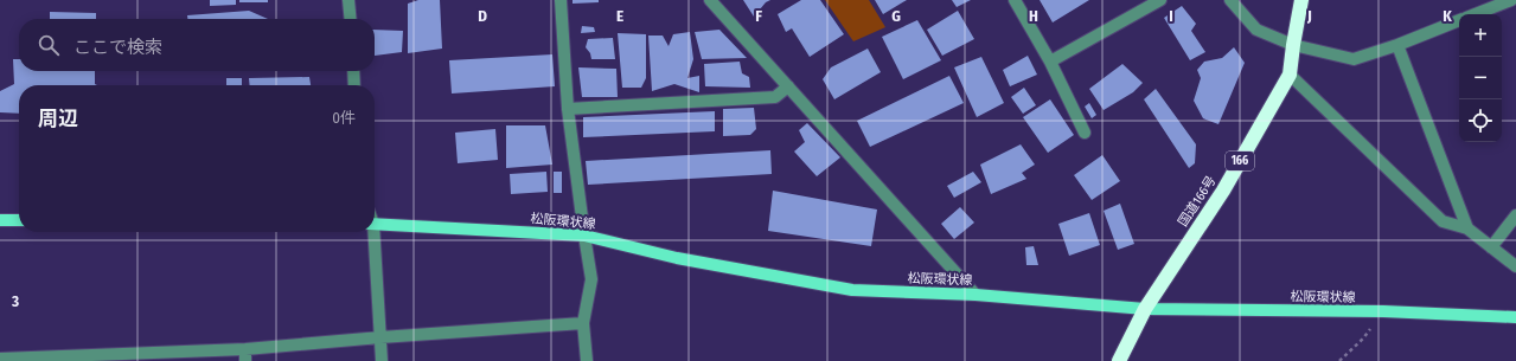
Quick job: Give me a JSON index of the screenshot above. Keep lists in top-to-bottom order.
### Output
{
  "streets": {
    "highway": ["166", "国道166号"],
    "main road": ["松阪環状線"]
  },
  "crossings": [
    ["国道166号", "松阪環状線"]
  ],
  "page": {
    "map_buttons": ["+", "−"],
    "search": "ここで検索",
    "heading": ["周辺", "0件"]
  },
  "grid": {
    "columns": [
      "D",
      "E",
      "F",
      "G",
      "H",
      "I",
      "J",
      "K"
    ],
    "rows": ["3"]
  }
}
